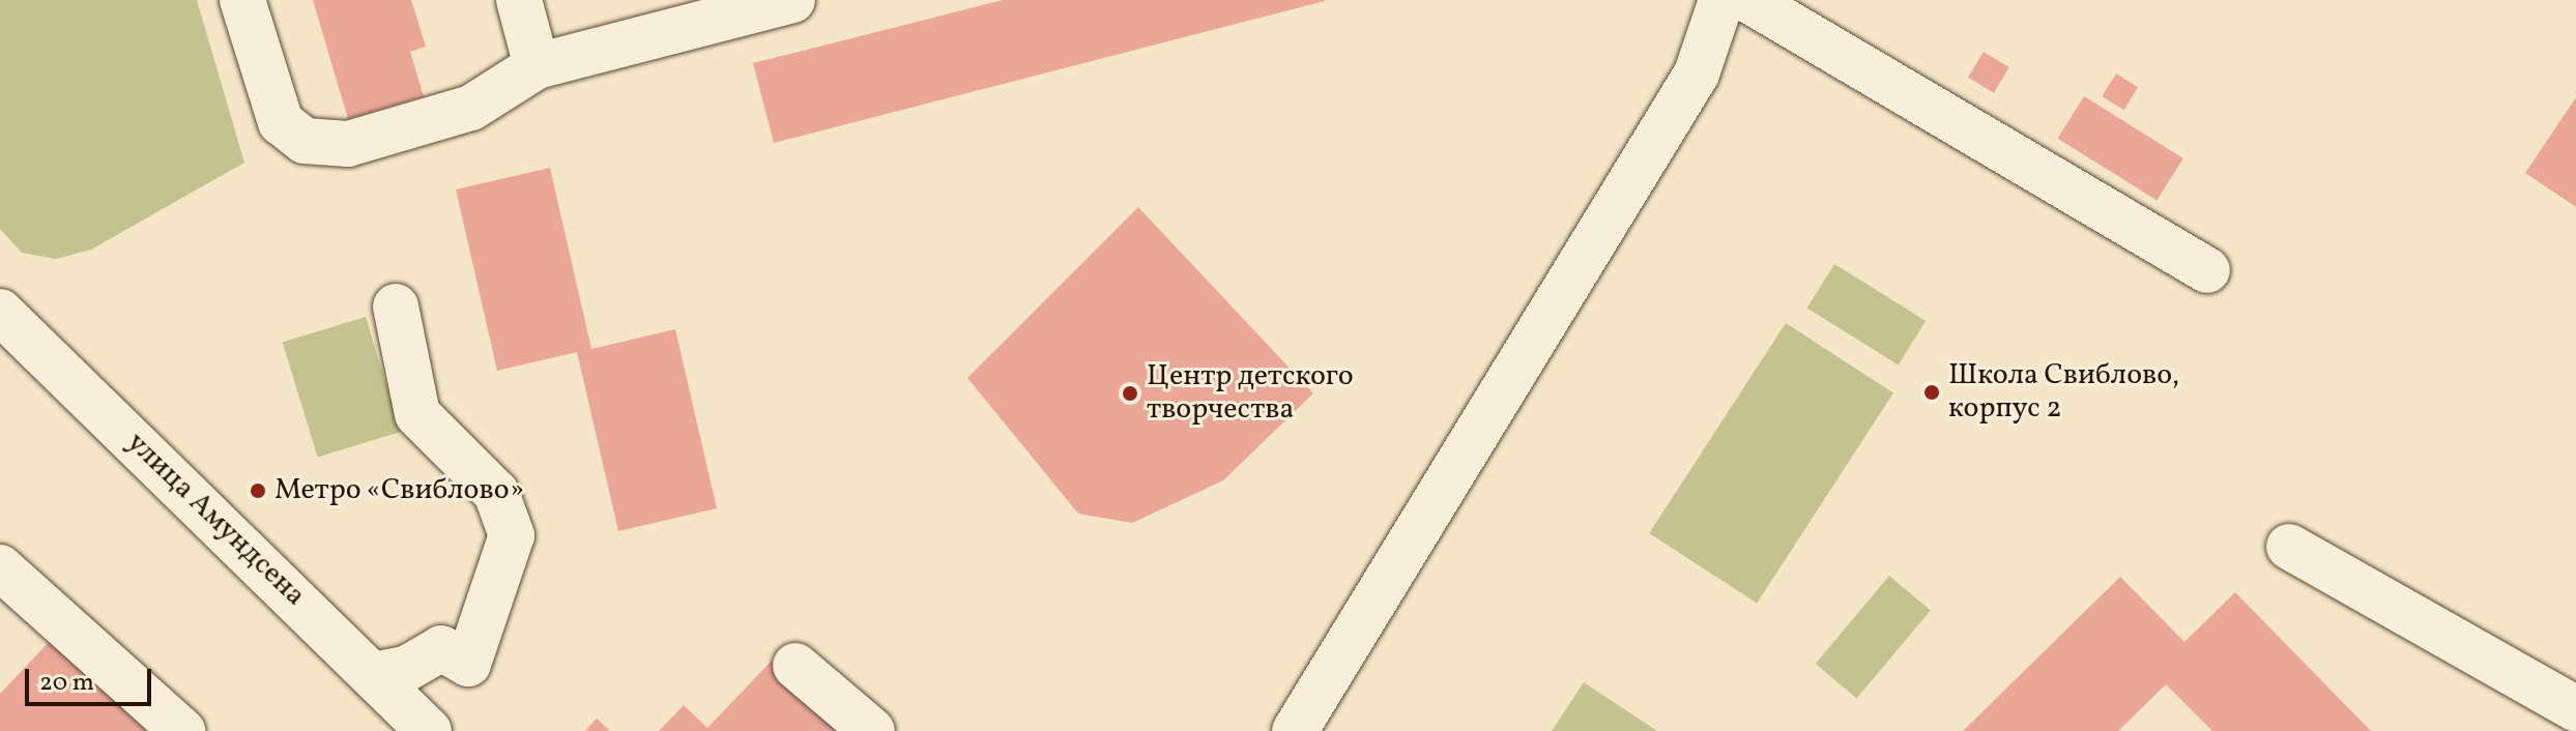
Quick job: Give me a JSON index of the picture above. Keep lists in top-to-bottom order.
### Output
{
  "streets": {
    "street": ["улица Амундсена"]
  },
  "places": ["Школа Свиблово, корпус 2", "Центр детского творчества", "Метро «Свиблово»"],
  "scale_bar": "20 m"
}
